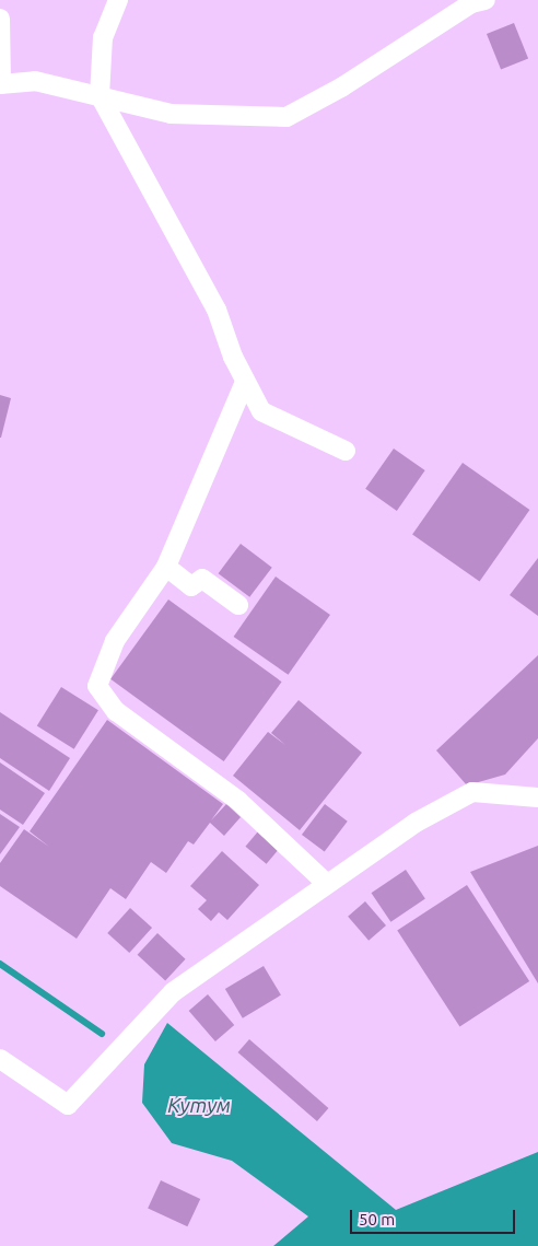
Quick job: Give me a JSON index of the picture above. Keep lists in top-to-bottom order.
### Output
{
  "water": ["Кутум"],
  "scale_bar": "50 m"
}
